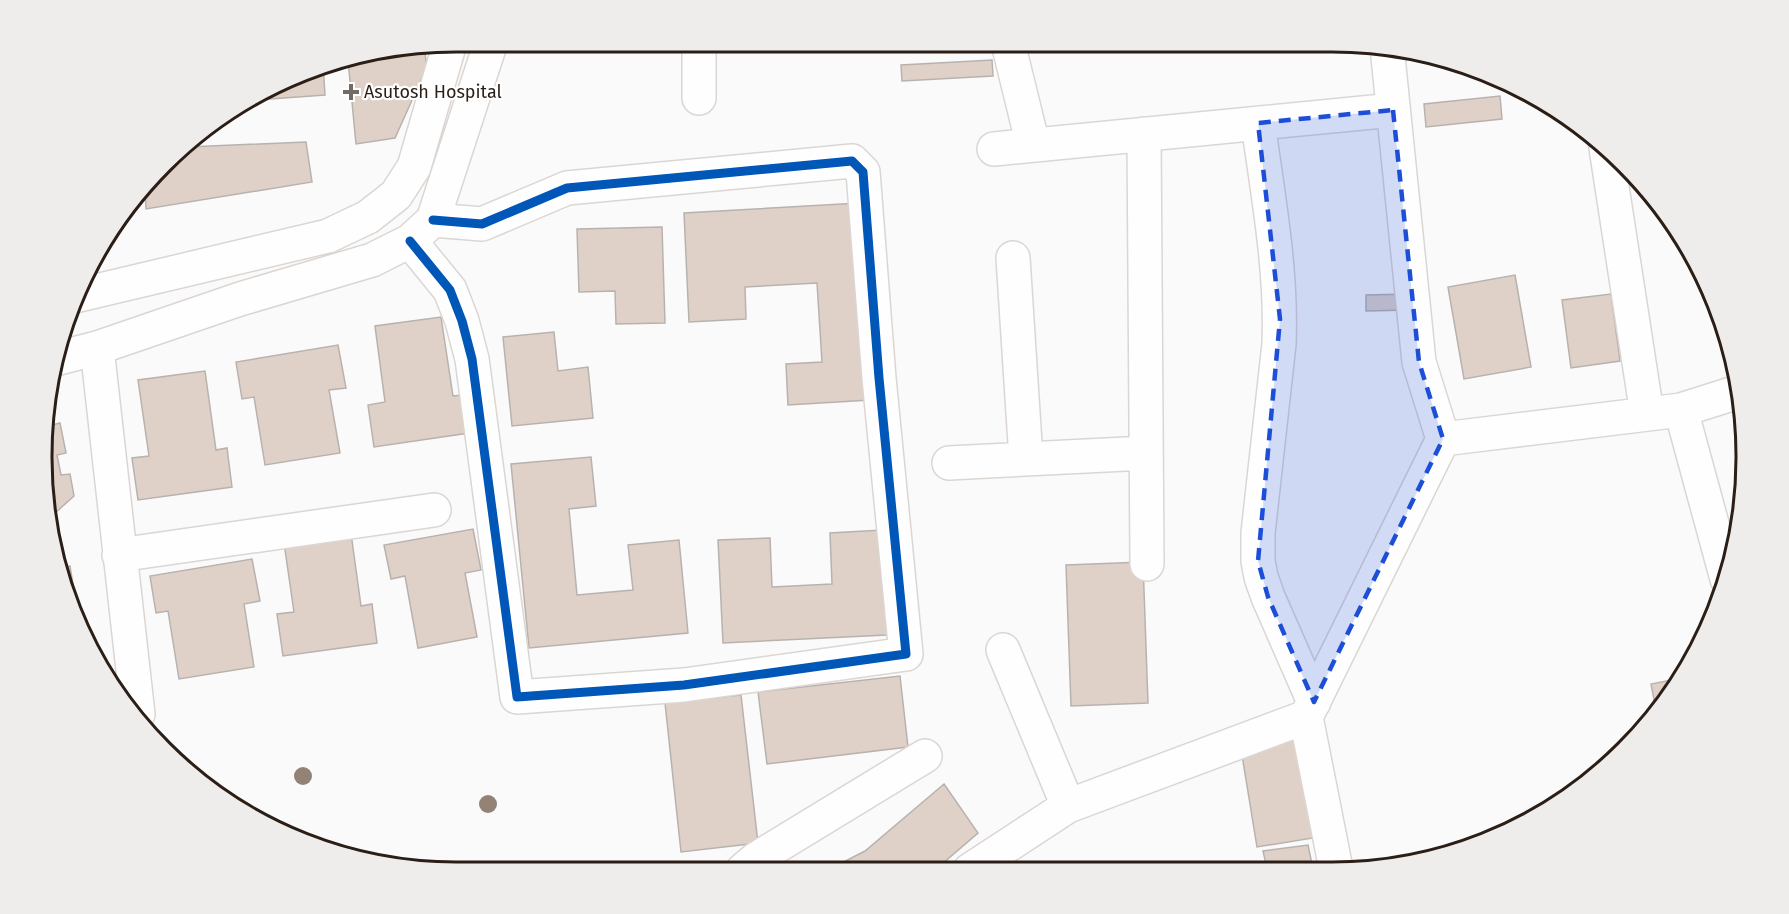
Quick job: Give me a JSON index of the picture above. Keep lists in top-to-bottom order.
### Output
{
  "places": {
    "health": ["Asutosh Hospital"]
  }
}
